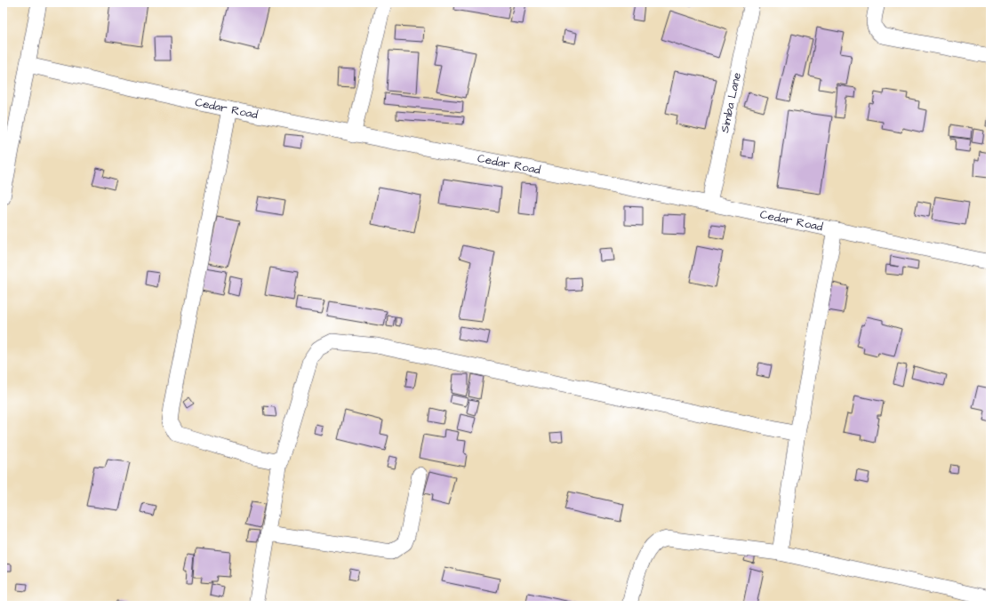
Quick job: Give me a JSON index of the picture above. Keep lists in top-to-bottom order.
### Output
{
  "streets": {
    "street": ["Simba Lane", "Cedar Road"]
  },
  "crossings": [
    ["Simba Lane", "Cedar Road"]
  ]
}
